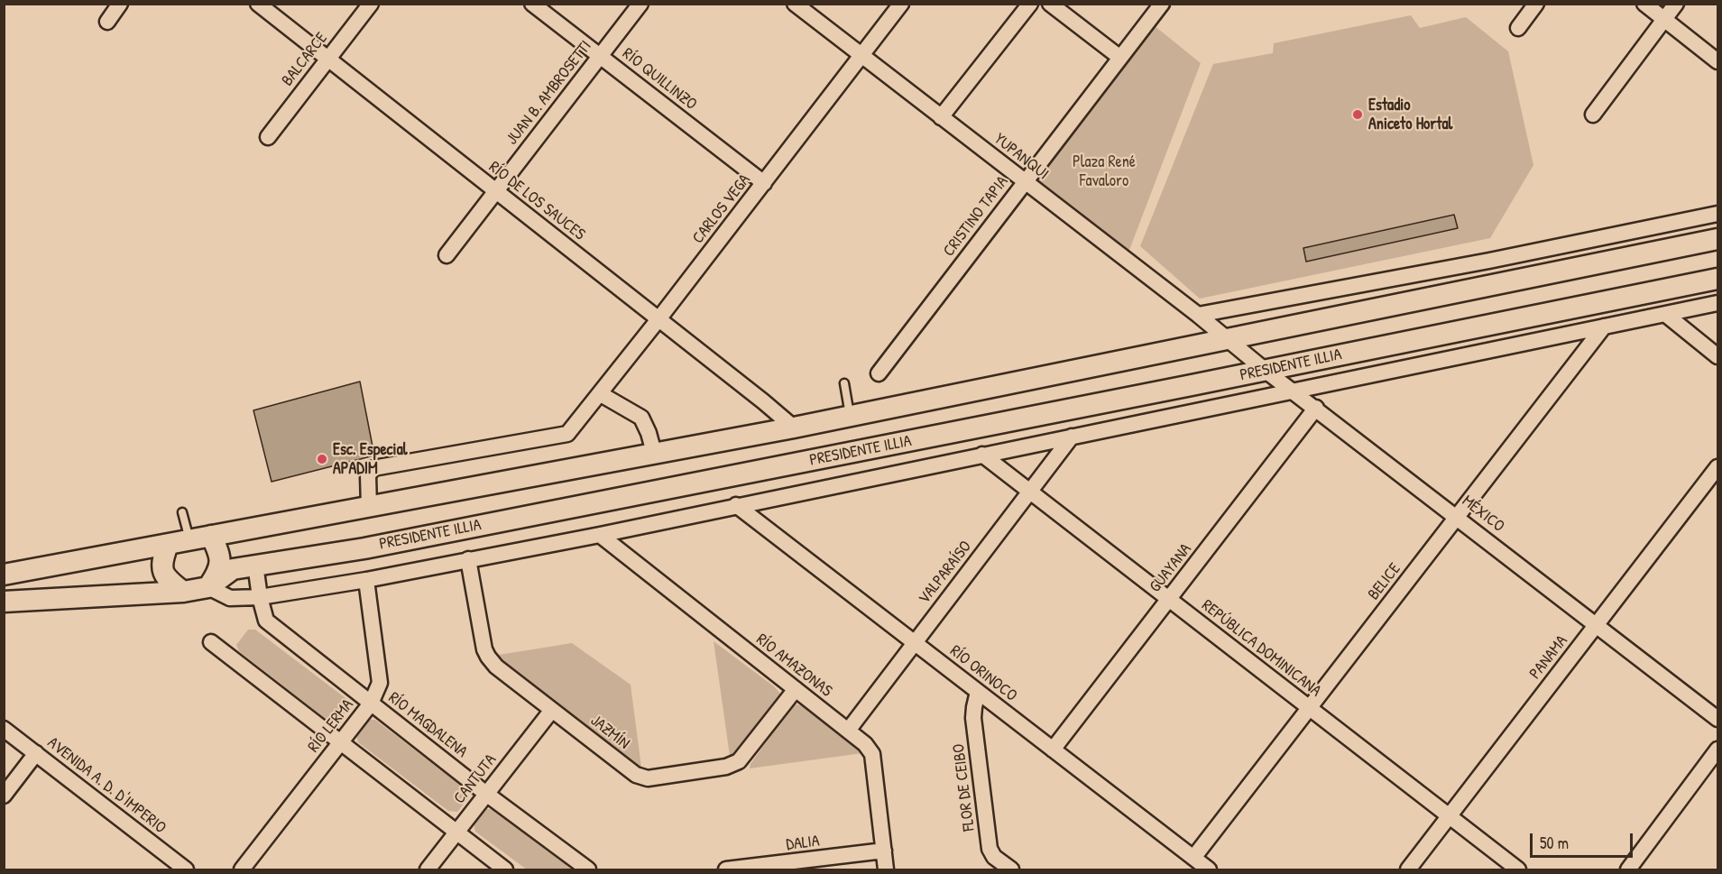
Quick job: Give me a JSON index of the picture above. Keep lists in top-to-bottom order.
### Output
{
  "streets": {
    "main road": ["PRESIDENTE ILLIA"],
    "street": [
      "BALCARCE",
      "RÍO QUILLINZO",
      "JUAN B. AMBROSETTI",
      "YUPANQUI",
      "RÍO DE LOS SAUCES",
      "CARLOS VEGA",
      "CRISTINO TAPIA",
      "MÉXICO",
      "GUAYANA",
      "VALPARAÍSO",
      "BELICE",
      "REPÚBLICA DOMINICANA",
      "PANAMA",
      "RÍO AMAZONAS",
      "RÍO ORINOCO",
      "RÍO MAGDALENA",
      "RÍO LERMA",
      "JAZMÍN",
      "CANTUTA",
      "AVENIDA A. D. D'IMPERIO",
      "FLOR DE CEIBO",
      "DALIA"
    ]
  },
  "crossings": [
    ["BALCARCE", "RÍO DE LOS SAUCES"],
    ["RÍO QUILLINZO", "JUAN B. AMBROSETTI"],
    ["RÍO QUILLINZO", "CARLOS VEGA"],
    ["JUAN B. AMBROSETTI", "RÍO DE LOS SAUCES"],
    ["YUPANQUI", "CARLOS VEGA"],
    ["YUPANQUI", "CRISTINO TAPIA"],
    ["YUPANQUI", "MÉXICO"],
    ["RÍO DE LOS SAUCES", "CARLOS VEGA"],
    ["PRESIDENTE ILLIA", "MÉXICO"],
    ["PRESIDENTE ILLIA", "RÍO MAGDALENA"],
    ["MÉXICO", "GUAYANA"],
    ["MÉXICO", "BELICE"],
    ["MÉXICO", "PANAMA"],
    ["GUAYANA", "REPÚBLICA DOMINICANA"],
    ["GUAYANA", "RÍO ORINOCO"],
    ["VALPARAÍSO", "REPÚBLICA DOMINICANA"],
    ["VALPARAÍSO", "RÍO AMAZONAS"],
    ["VALPARAÍSO", "RÍO ORINOCO"],
    ["BELICE", "REPÚBLICA DOMINICANA"],
    ["BELICE", "RÍO ORINOCO"],
    ["REPÚBLICA DOMINICANA", "PANAMA"],
    ["RÍO AMAZONAS", "JAZMÍN"],
    ["RÍO AMAZONAS", "DALIA"],
    ["RÍO ORINOCO", "FLOR DE CEIBO"],
    ["RÍO MAGDALENA", "RÍO LERMA"],
    ["RÍO MAGDALENA", "CANTUTA"],
    ["JAZMÍN", "CANTUTA"]
  ],
  "parks": ["Plaza René Favaloro"],
  "places": ["Estadio Aniceto Hortal", "Esc. Especial APADIM"],
  "scale_bar": "50 m"
}
